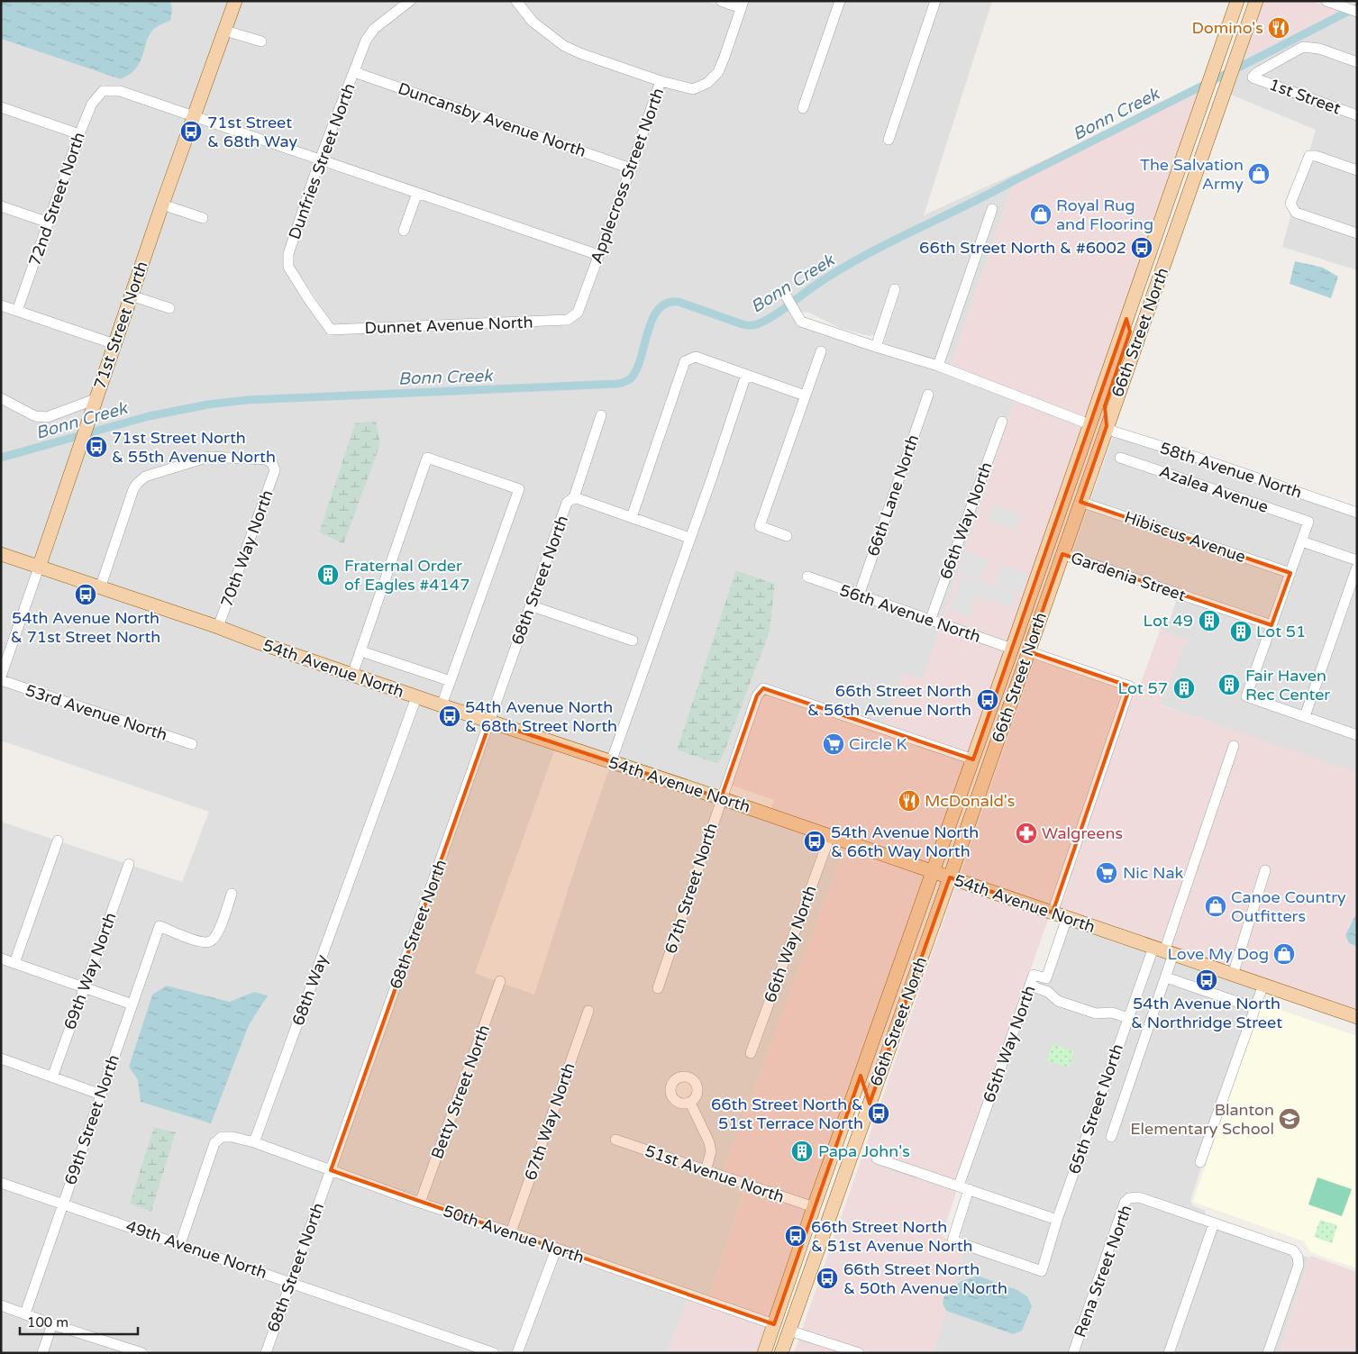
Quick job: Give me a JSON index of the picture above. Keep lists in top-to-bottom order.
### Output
{
  "streets": {
    "main road": ["71st Street North", "66th Street North", "54th Avenue North"],
    "street": [
      "1st Street",
      "Duncansby Avenue North",
      "Dunfries Street North",
      "Applecross Street North",
      "72nd Street North",
      "Dunnet Avenue North",
      "58th Avenue North",
      "Azalea Avenue",
      "66th Lane North",
      "66th Way North",
      "Hibiscus Avenue",
      "70th Way North",
      "Gardenia Street",
      "68th Street North",
      "56th Avenue North",
      "53rd Avenue North",
      "67th Street North",
      "69th Way North",
      "68th Way",
      "65th Way North",
      "Betty Street North",
      "65th Street North",
      "69th Street North",
      "67th Way North",
      "51st Avenue North",
      "50th Avenue North",
      "49th Avenue North",
      "Rena Street North"
    ]
  },
  "crossings": [
    ["Duncansby Avenue North", "Dunfries Street North"],
    ["Duncansby Avenue North", "Applecross Street North"],
    ["Dunfries Street North", "Dunnet Avenue North"],
    ["Applecross Street North", "Dunnet Avenue North"],
    ["72nd Street North", "71st Street North"],
    ["71st Street North", "54th Avenue North"],
    ["66th Street North", "58th Avenue North"],
    ["66th Street North", "Hibiscus Avenue"],
    ["66th Street North", "Gardenia Street"],
    ["66th Street North", "56th Avenue North"],
    ["66th Street North", "54th Avenue North"],
    ["66th Street North", "67th Street North"],
    ["66th Street North", "51st Avenue North"],
    ["66th Street North", "50th Avenue North"],
    ["66th Lane North", "56th Avenue North"],
    ["66th Way North", "56th Avenue North"],
    ["66th Way North", "54th Avenue North"],
    ["70th Way North", "54th Avenue North"],
    ["68th Street North", "54th Avenue North"],
    ["68th Street North", "50th Avenue North"],
    ["68th Street North", "49th Avenue North"],
    ["54th Avenue North", "67th Street North"],
    ["54th Avenue North", "68th Way"],
    ["54th Avenue North", "65th Way North"],
    ["54th Avenue North", "65th Street North"],
    ["68th Way", "50th Avenue North"],
    ["Betty Street North", "50th Avenue North"],
    ["69th Street North", "49th Avenue North"],
    ["67th Way North", "50th Avenue North"]
  ],
  "water": ["Bonn Creek"],
  "places": {
    "restaurant": ["Domino's", "McDonald's"],
    "bus stop": [
      "71st Street & 68th Way",
      "66th Street North & #6002",
      "71st Street North & 55th Avenue North",
      "54th Avenue North & 71st Street North",
      "66th Street North & 56th Avenue North",
      "54th Avenue North & 68th Street North",
      "54th Avenue North & 66th Way North",
      "54th Avenue North & Northridge Street",
      "66th Street North & 51st Terrace North",
      "66th Street North & 51st Avenue North",
      "66th Street North & 50th Avenue North"
    ],
    "shop": [
      "The Salvation Army",
      "Royal Rug and Flooring",
      "Canoe Country Outfitters",
      "Love My Dog"
    ],
    "building": [
      "Fraternal Order of Eagles #4147",
      "Lot 49",
      "Lot 51",
      "Fair Haven Rec Center",
      "Lot 57",
      "Papa John's"
    ],
    "supermarket": ["Circle K", "Nic Nak"],
    "pharmacy": ["Walgreens"],
    "school or university": ["Blanton Elementary School"]
  },
  "scale_bar": "100 m"
}
